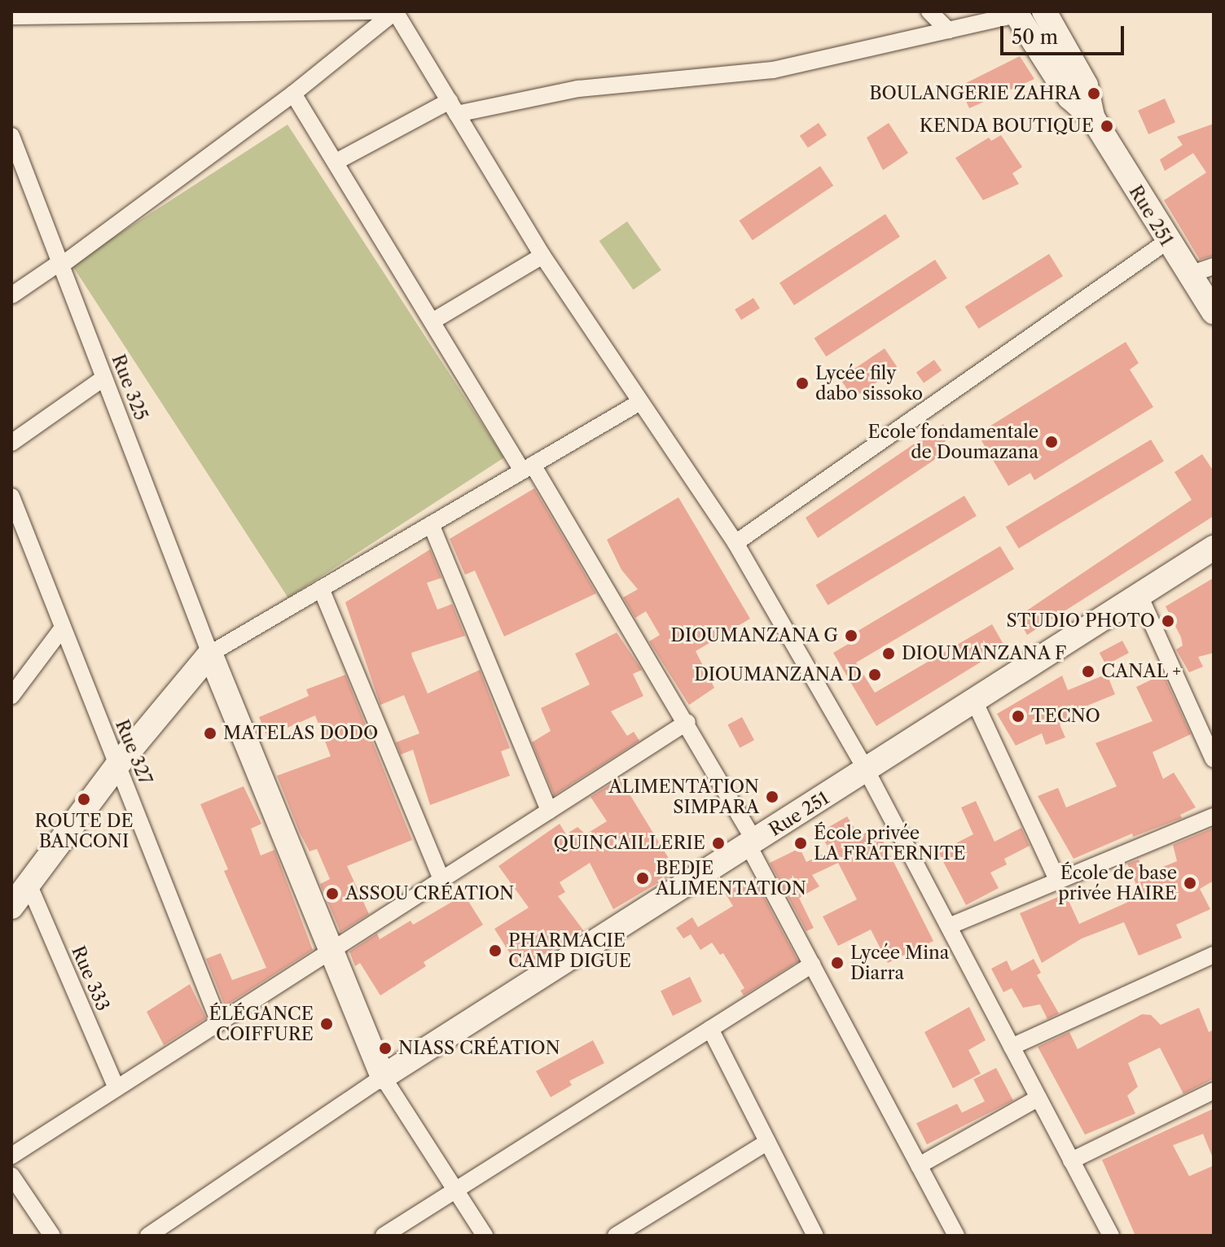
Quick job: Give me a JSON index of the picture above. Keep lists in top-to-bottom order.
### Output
{
  "streets": {
    "main road": ["Rue 251"],
    "street": ["Rue 325", "Rue 327", "Rue 333"]
  },
  "places": [
    "BOULANGERIE ZAHRA",
    "KENDA BOUTIQUE",
    "Lycée fily dabo sissoko",
    "Ecole fondamentale de Doumazana",
    "STUDIO PHOTO",
    "DIOUMANZANA G",
    "DIOUMANZANA F",
    "CANAL +",
    "DIOUMANZANA D",
    "TECNO",
    "MATELAS DODO",
    "ALIMENTATION SIMPARA",
    "ROUTE DE BANCONI",
    "QUINCAILLERIE",
    "École privée LA FRATERNITE",
    "BEDJE ALIMENTATION",
    "École de base privée HAIRE",
    "ASSOU CRÉATION",
    "PHARMACIE CAMP DIGUE",
    "Lycée Mina Diarra",
    "ÉLÉGANCE COIFFURE",
    "NIASS CRÉATION"
  ],
  "scale_bar": "50 m"
}
